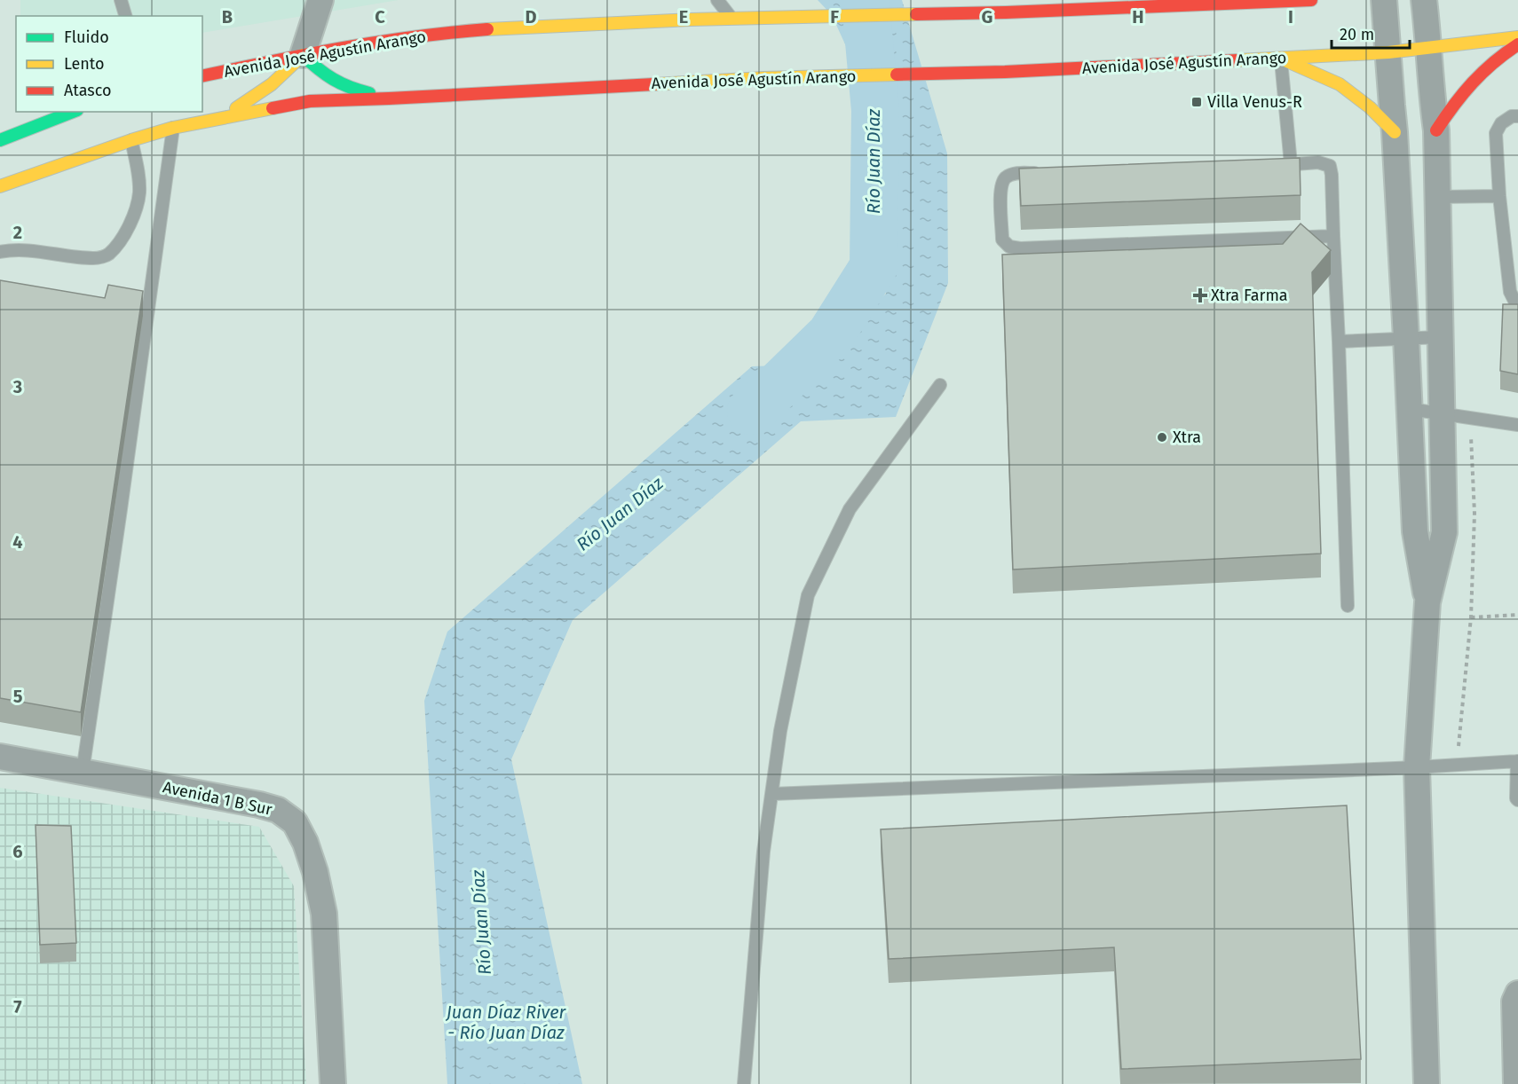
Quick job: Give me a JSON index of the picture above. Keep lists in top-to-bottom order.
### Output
{
  "streets": {
    "main road": ["Avenida José Agustín Arango"],
    "street": ["Avenida 1 B Sur"]
  },
  "water": ["Río Juan Díaz", "Juan Díaz River - Río Juan Díaz"],
  "places": {
    "transit": ["Villa Venus-R"],
    "health": ["Xtra Farma"],
    "other": ["Xtra"]
  },
  "legend": ["Fluido", "Lento", "Atasco"],
  "scale_bar": "20 m",
  "grid": {
    "columns": [
      "B",
      "C",
      "D",
      "E",
      "F",
      "G",
      "H",
      "I"
    ],
    "rows": [
      "2",
      "3",
      "4",
      "5",
      "6",
      "7"
    ]
  }
}
